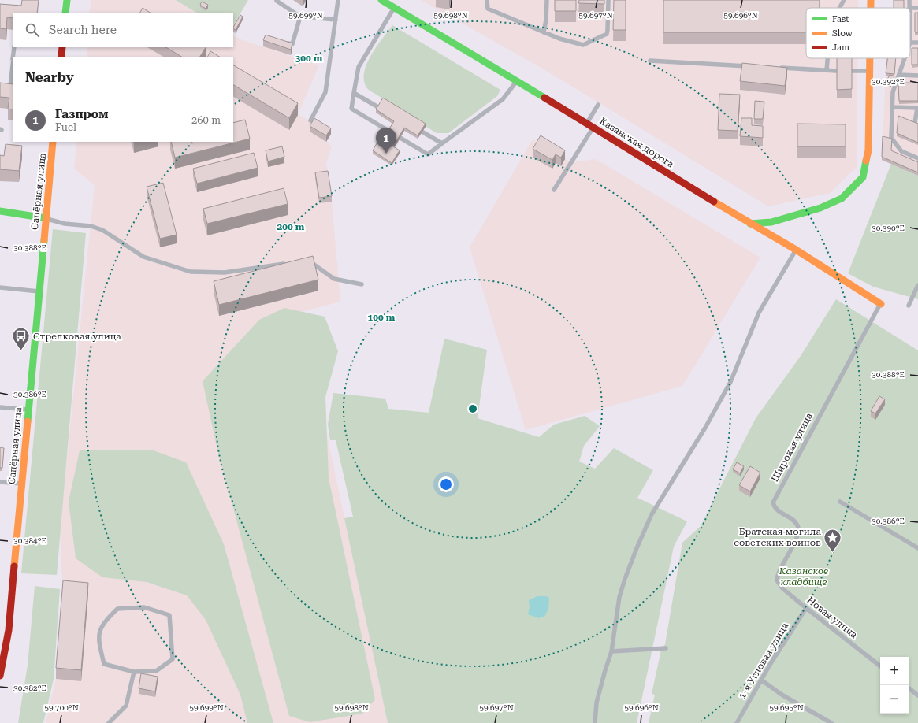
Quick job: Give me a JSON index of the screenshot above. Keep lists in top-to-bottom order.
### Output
{
  "streets": {
    "street": ["Казанская дорога", "Сапёрная улица"],
    "lane": ["Широкая улица", "Новая улица", "1-я Угловая улица"]
  },
  "crossings": [
    ["Казанская дорога", "Широкая улица"],
    ["Широкая улица", "Новая улица"],
    ["Новая улица", "1-я Угловая улица"]
  ],
  "parks": ["Казанское кладбище"],
  "places": {
    "bus stop": ["Стрелковая улица"],
    "place": ["Братская могила советских воинов"]
  },
  "legend": ["Fast", "Slow", "Jam"],
  "page": {
    "search": "Search here",
    "heading": "Nearby",
    "list": [
      {
        "mark": "1",
        "name": "Газпром",
        "note": "Fuel",
        "value": "260 m"
      }
    ],
    "pins": "1",
    "map_buttons": ["+", "−"]
  },
  "coordinates": [
    "59.699°N",
    "59.698°N",
    "59.697°N",
    "59.696°N",
    "30.392°E",
    "30.390°E",
    "30.388°E",
    "30.386°E",
    "30.384°E",
    "30.382°E",
    "59.700°N",
    "59.695°N"
  ],
  "rings": ["300 m", "200 m", "100 m"]
}
